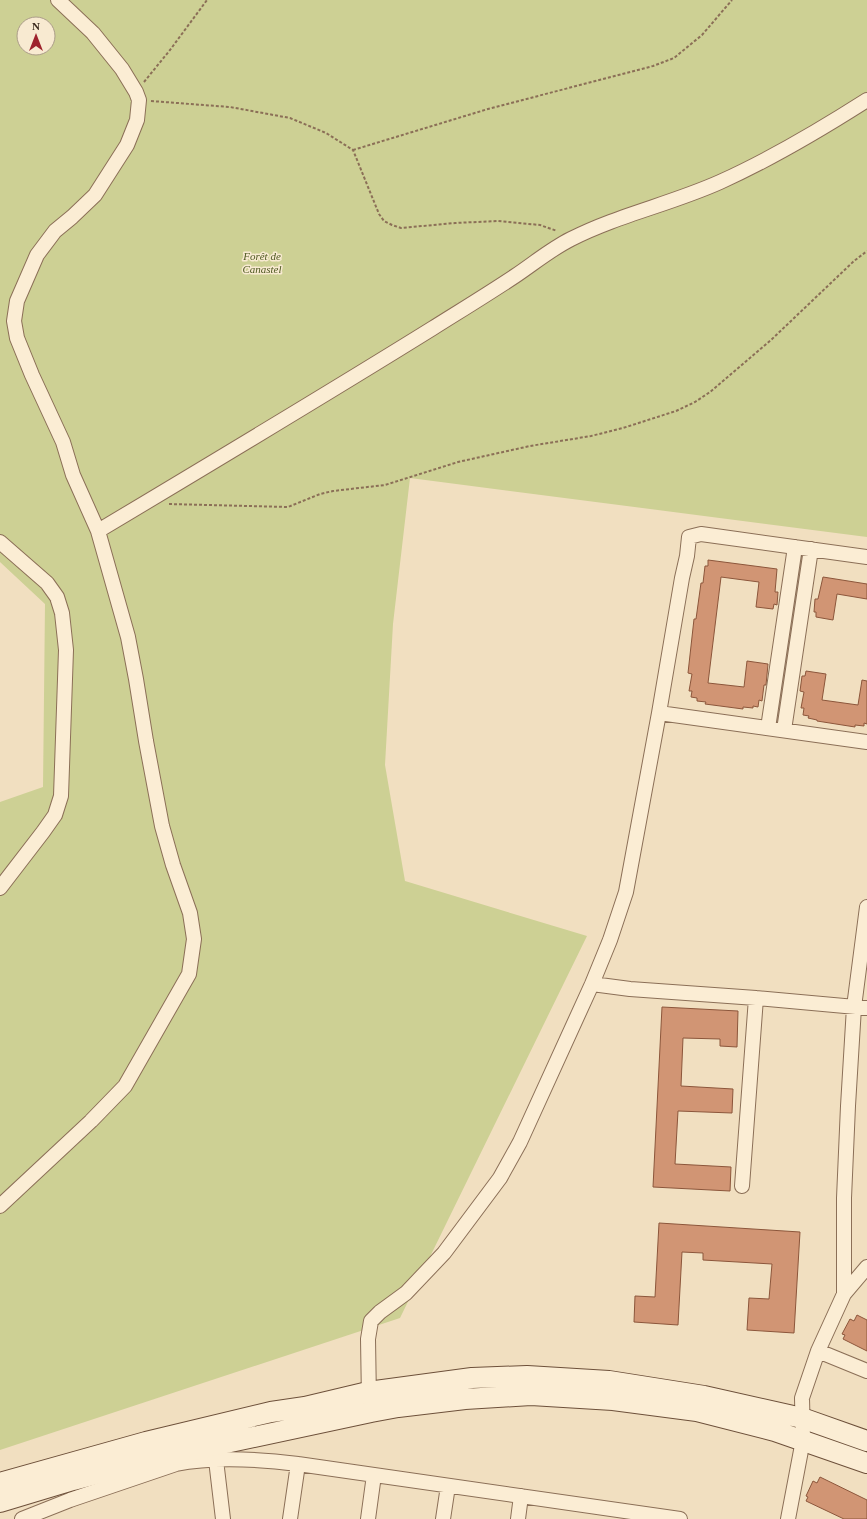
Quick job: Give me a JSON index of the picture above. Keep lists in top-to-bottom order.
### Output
{
  "parks": ["Forêt de Canastel"],
  "north": "top"
}
